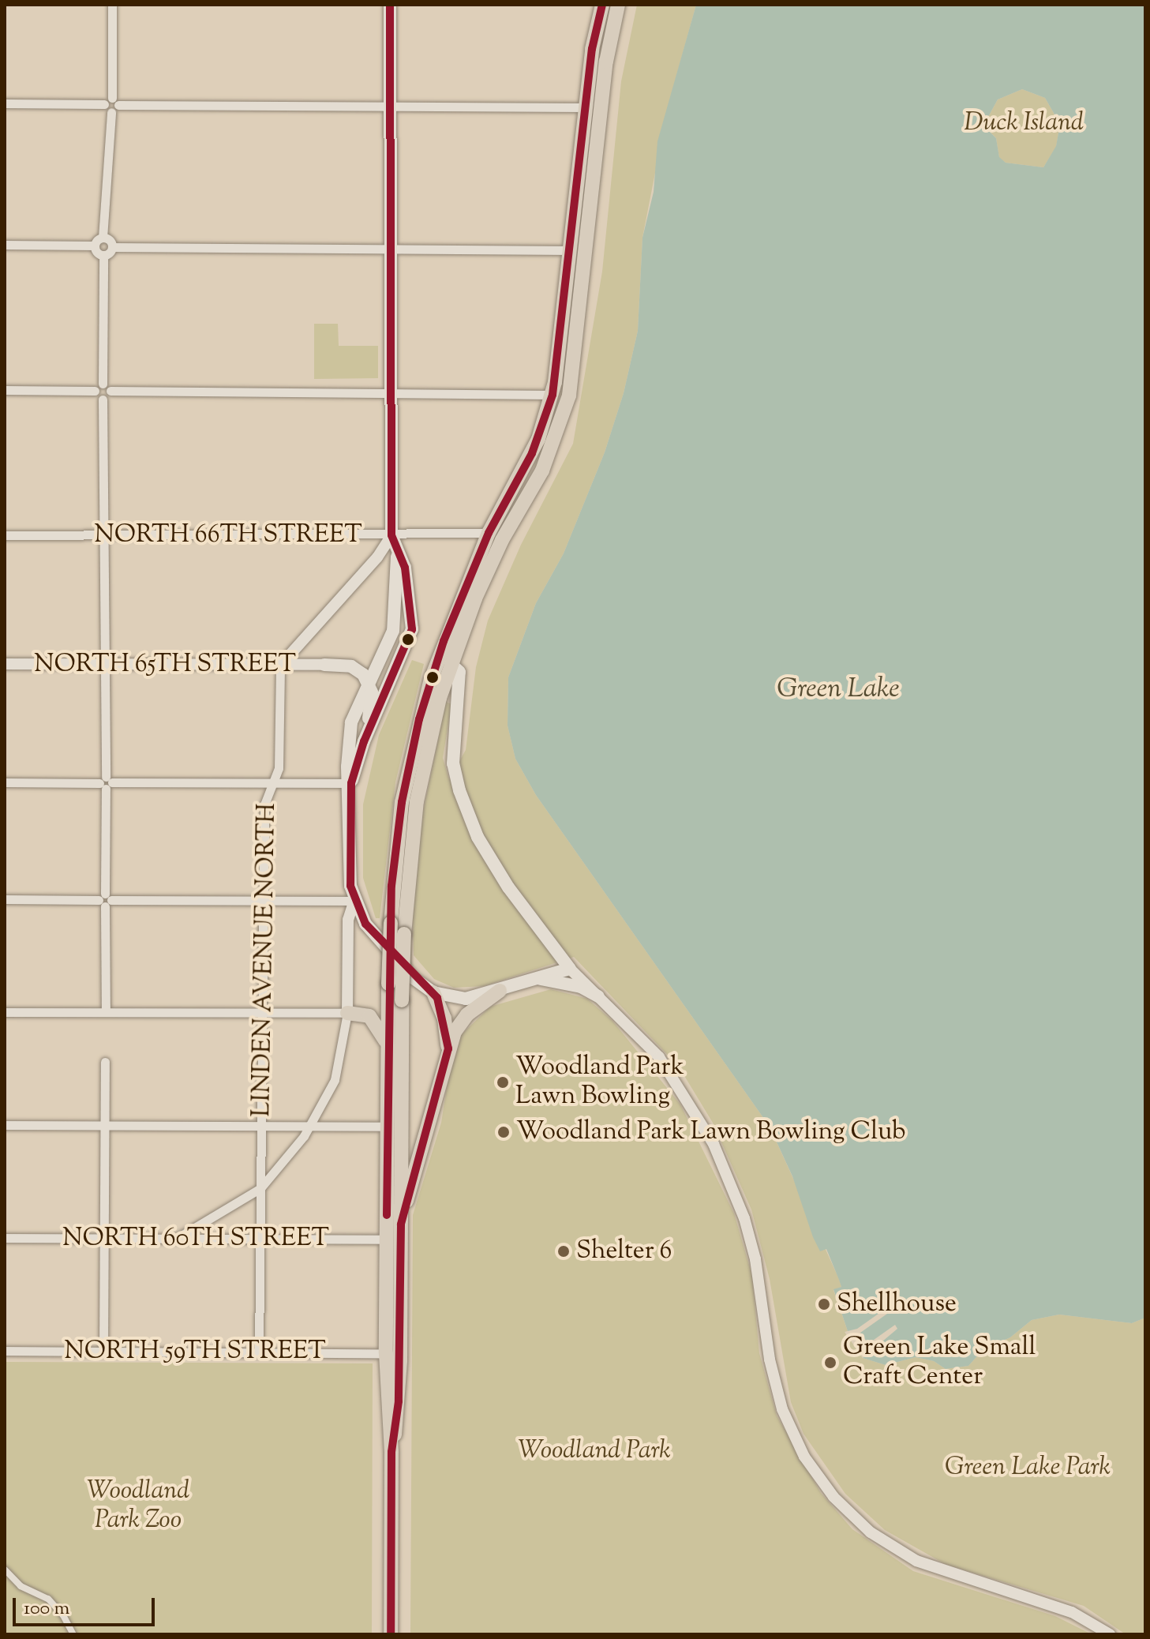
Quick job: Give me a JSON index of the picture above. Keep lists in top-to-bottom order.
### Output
{
  "streets": {
    "street": [
      "NORTH 66TH STREET",
      "NORTH 65TH STREET",
      "LINDEN AVENUE NORTH",
      "NORTH 60TH STREET",
      "NORTH 59TH STREET"
    ]
  },
  "crossings": [
    ["NORTH 65TH STREET", "LINDEN AVENUE NORTH"],
    ["LINDEN AVENUE NORTH", "NORTH 60TH STREET"],
    ["LINDEN AVENUE NORTH", "NORTH 59TH STREET"]
  ],
  "water": ["Green Lake"],
  "parks": [
    "Duck Island",
    "Woodland Park",
    "Green Lake Park",
    "Woodland Park Zoo"
  ],
  "places": [
    "Woodland Park Lawn Bowling",
    "Woodland Park Lawn Bowling Club",
    "Shelter 6",
    "Shellhouse",
    "Green Lake Small Craft Center"
  ],
  "scale_bar": "100 m"
}
